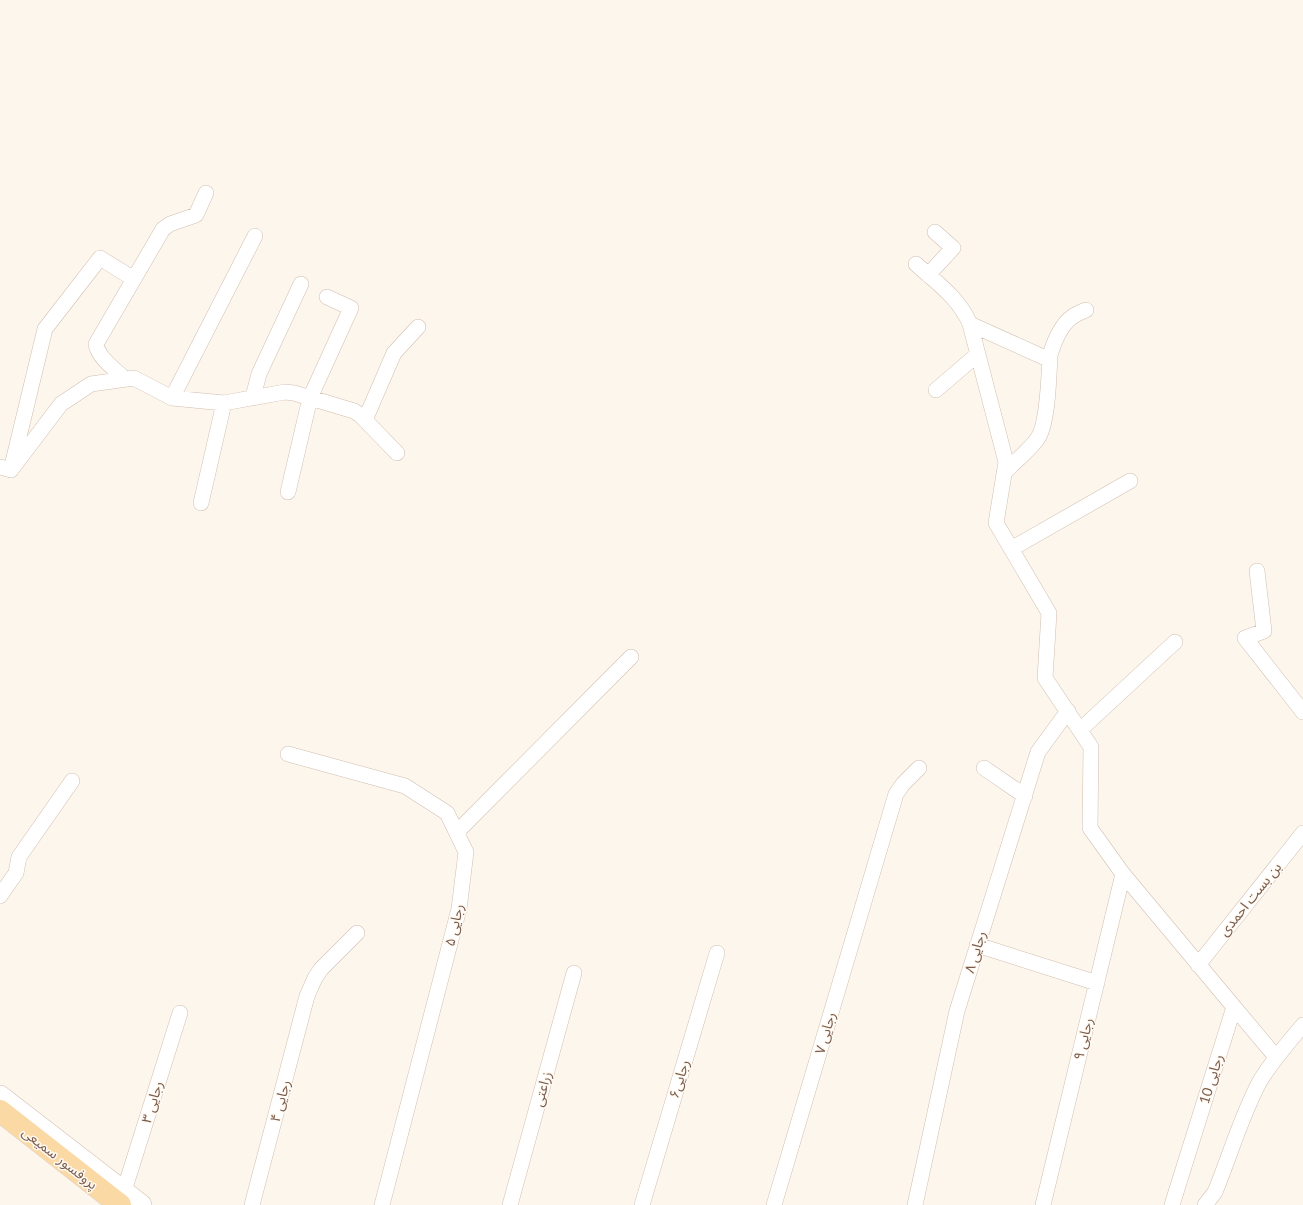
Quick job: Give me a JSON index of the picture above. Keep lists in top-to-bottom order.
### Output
{
  "streets": {
    "main road": ["پروفسور سمیعی"],
    "street": [
      "بن بست احمدی",
      "رجایی ۵",
      "رجایی ۸",
      "رجایی ۷",
      "رجایی ۹",
      "رجایی۶",
      "رجایی 10",
      "زراعتی",
      "رجایی ۴",
      "رجایی ۳"
    ]
  },
  "crossings": [
    ["رجایی ۳", "پروفسور سمیعی"]
  ]
}
